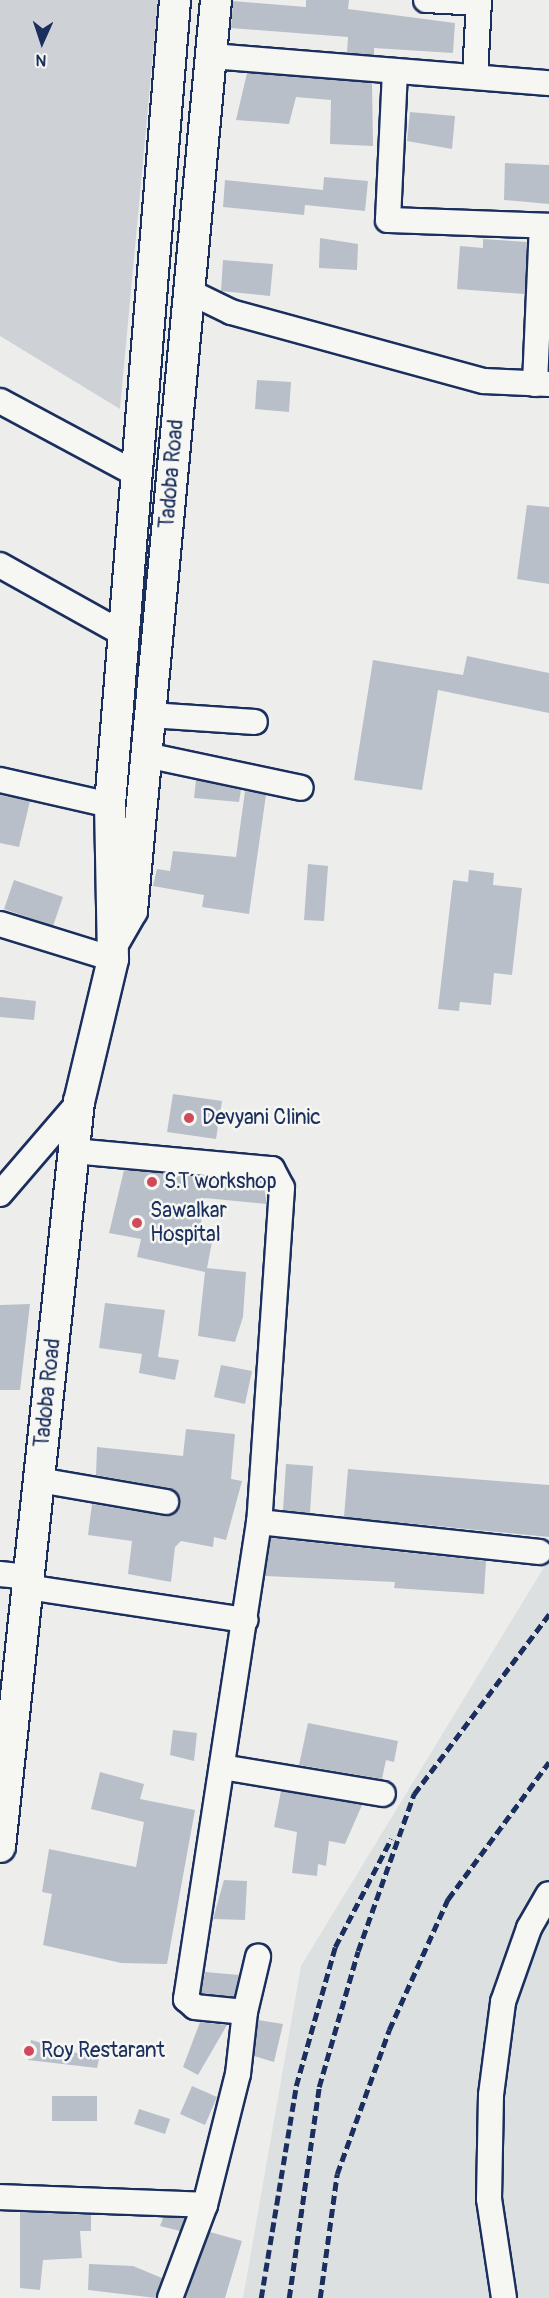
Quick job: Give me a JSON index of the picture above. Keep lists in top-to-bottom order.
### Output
{
  "streets": {
    "main road": ["Tadoba Road"]
  },
  "places": [
    "Devyani Clinic",
    "S.T workshop",
    "Sawalkar Hospital",
    "Roy Restarant"
  ],
  "north": "bottom"
}
